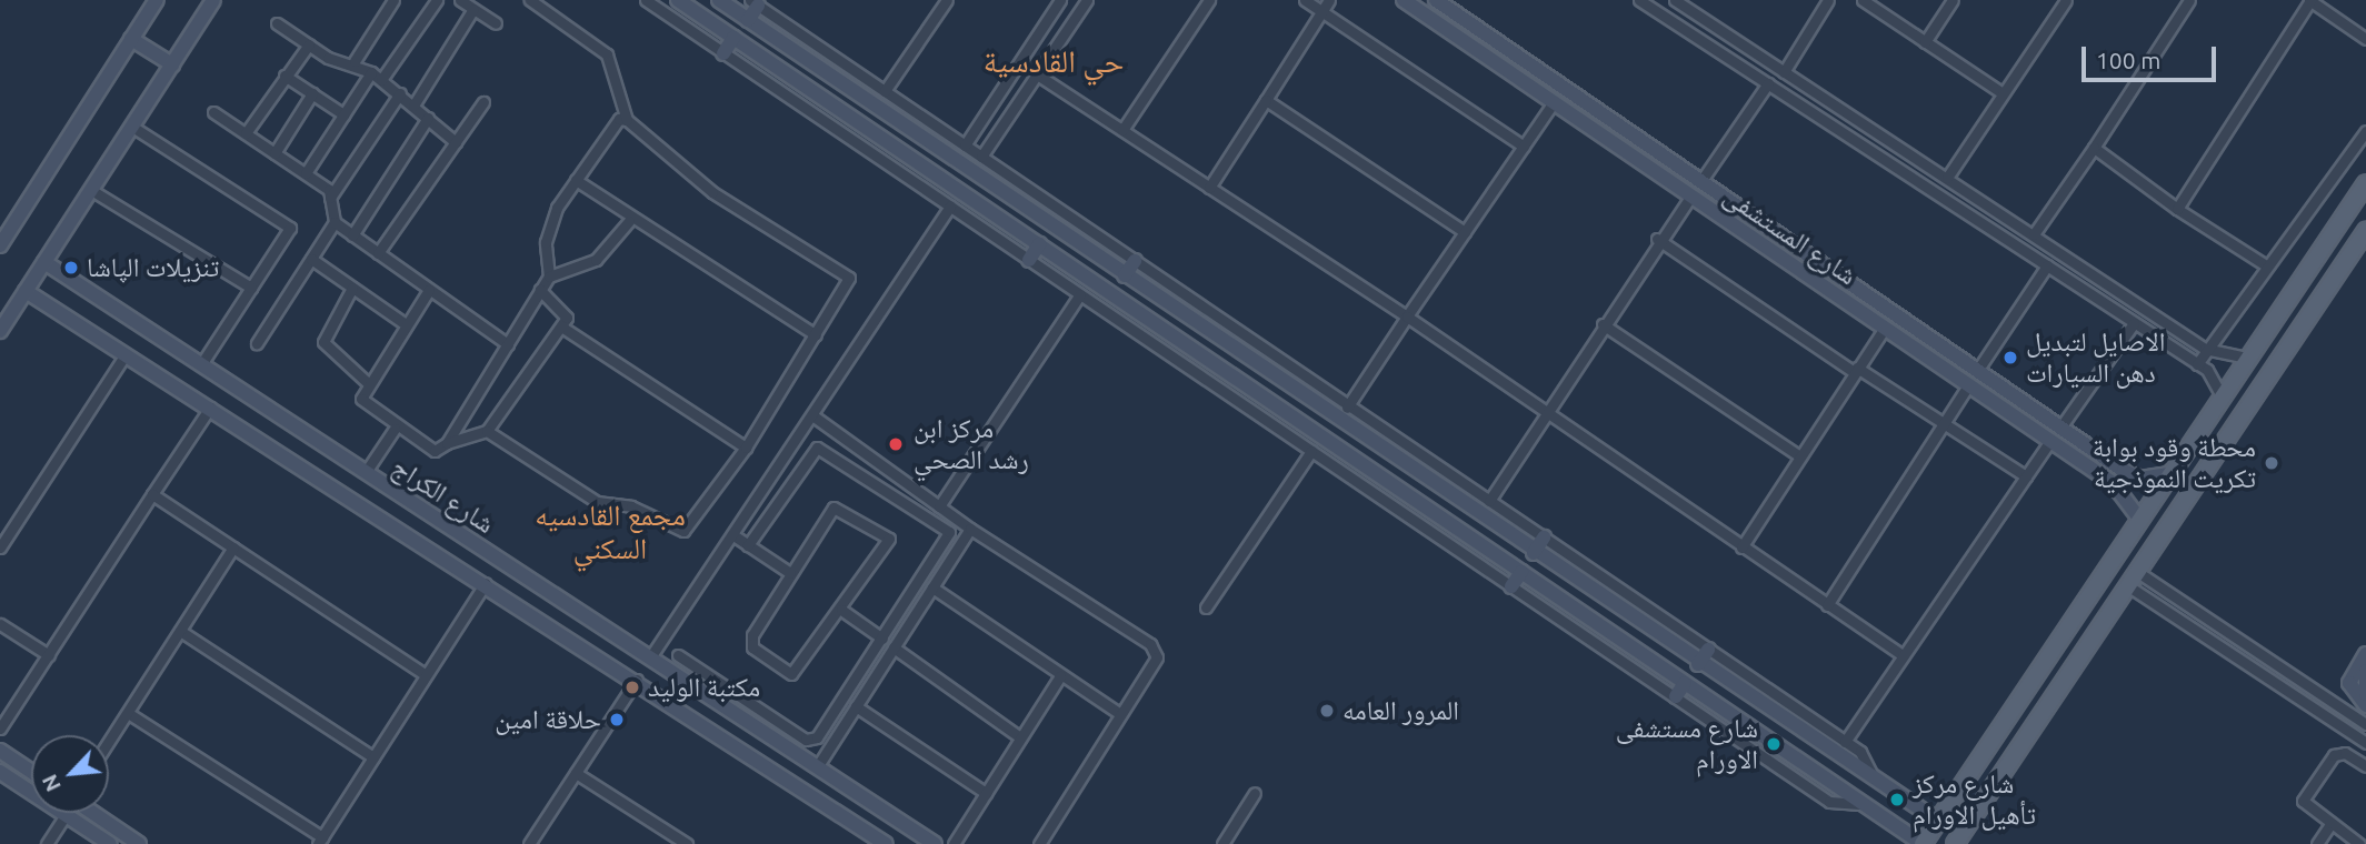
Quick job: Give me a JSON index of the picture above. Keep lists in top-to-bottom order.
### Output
{
  "streets": {
    "street": ["شارع المستشفى", "شارع الكراج"]
  },
  "districts": ["حي القادسية", "مجمع القادسيه السكني"],
  "places": [
    "تنزيلات الپاشا",
    "الاصايل لتبديل دهن السيارات",
    "مركز ابن رشد الصحي",
    "محطة وقود بوابة تكريت النموذجية",
    "مكتبة الوليد",
    "المرور العامه",
    "حلاقة امين",
    "شارع مستشفى الاورام",
    "شارع مركز تأهيل الاورام"
  ],
  "scale_bar": "100 m",
  "north": "bottom left"
}
